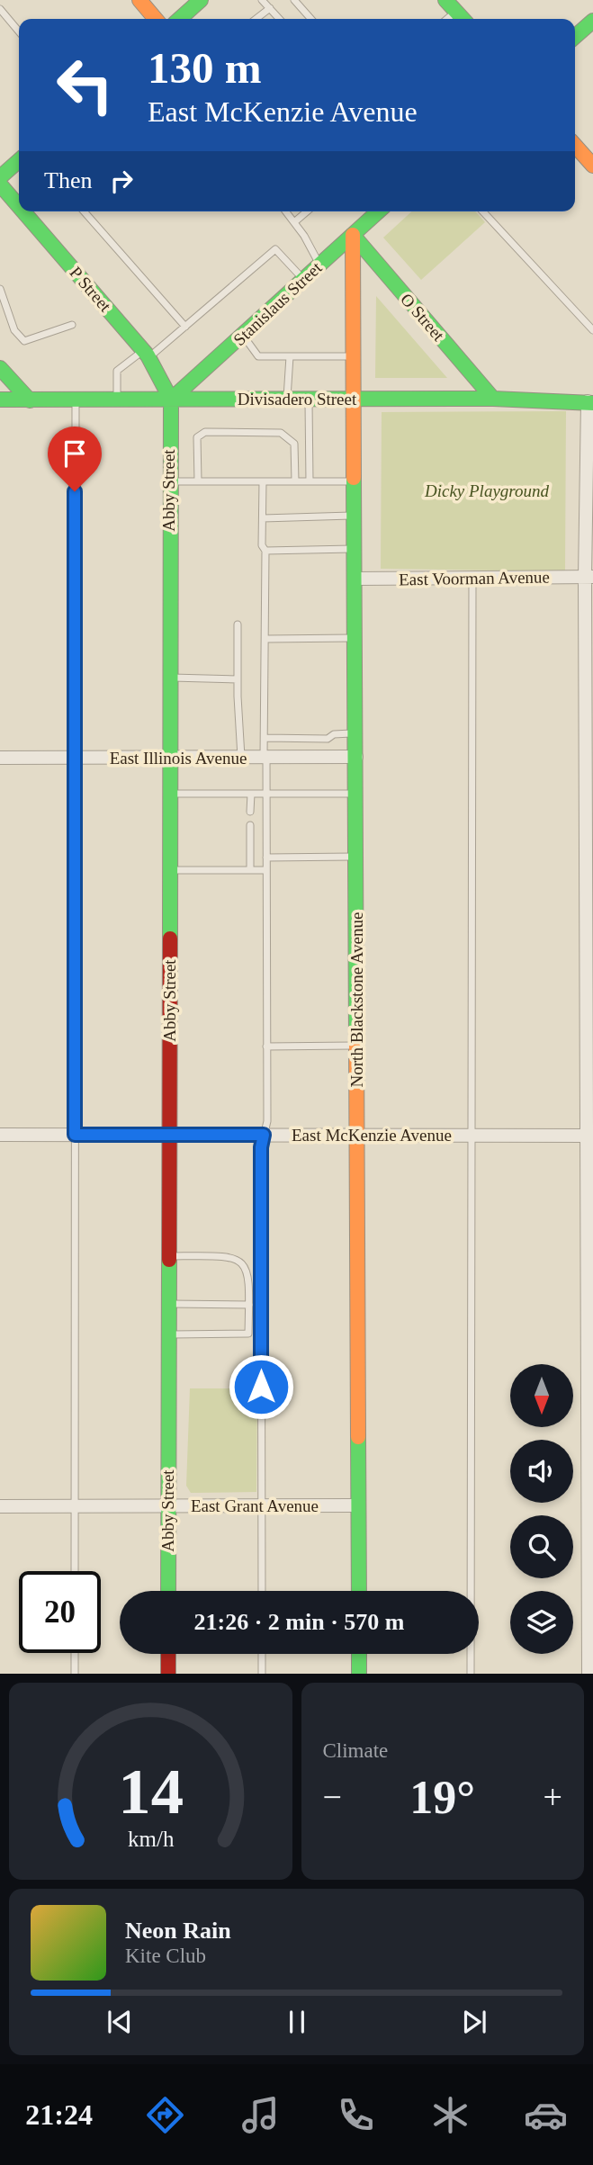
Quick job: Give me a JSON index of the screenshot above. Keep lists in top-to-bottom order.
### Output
{
  "streets": {
    "main road": [
      "P Street",
      "Stanislaus Street",
      "O Street",
      "Divisadero Street",
      "Abby Street",
      "North Blackstone Avenue"
    ],
    "street": [
      "East Voorman Avenue",
      "East Illinois Avenue",
      "East McKenzie Avenue",
      "East Grant Avenue"
    ]
  },
  "crossings": [
    ["P Street", "Stanislaus Street"],
    ["P Street", "Divisadero Street"],
    ["P Street", "Abby Street"],
    ["Stanislaus Street", "O Street"],
    ["Stanislaus Street", "Divisadero Street"],
    ["Stanislaus Street", "Abby Street"],
    ["Stanislaus Street", "North Blackstone Avenue"],
    ["O Street", "Divisadero Street"],
    ["O Street", "North Blackstone Avenue"],
    ["Divisadero Street", "Abby Street"],
    ["Divisadero Street", "North Blackstone Avenue"],
    ["Abby Street", "East Illinois Avenue"],
    ["Abby Street", "East McKenzie Avenue"],
    ["Abby Street", "East Grant Avenue"],
    ["East Voorman Avenue", "North Blackstone Avenue"],
    ["East Illinois Avenue", "North Blackstone Avenue"],
    ["North Blackstone Avenue", "East McKenzie Avenue"],
    ["North Blackstone Avenue", "East Grant Avenue"]
  ],
  "parks": ["Dicky Playground"],
  "north": "bottom",
  "page": {
    "turn": ["130 m", "East McKenzie Avenue"],
    "then": "Then",
    "limit": "20",
    "trip": "21:26 · 2 min · 570 m",
    "tile": "Climate",
    "heat": ["−", "19°", "+"],
    "song": ["Neon Rain", "Kite Club"],
    "tabs": "21:24",
    "gauge": ["14", "km/h"]
  }
}
